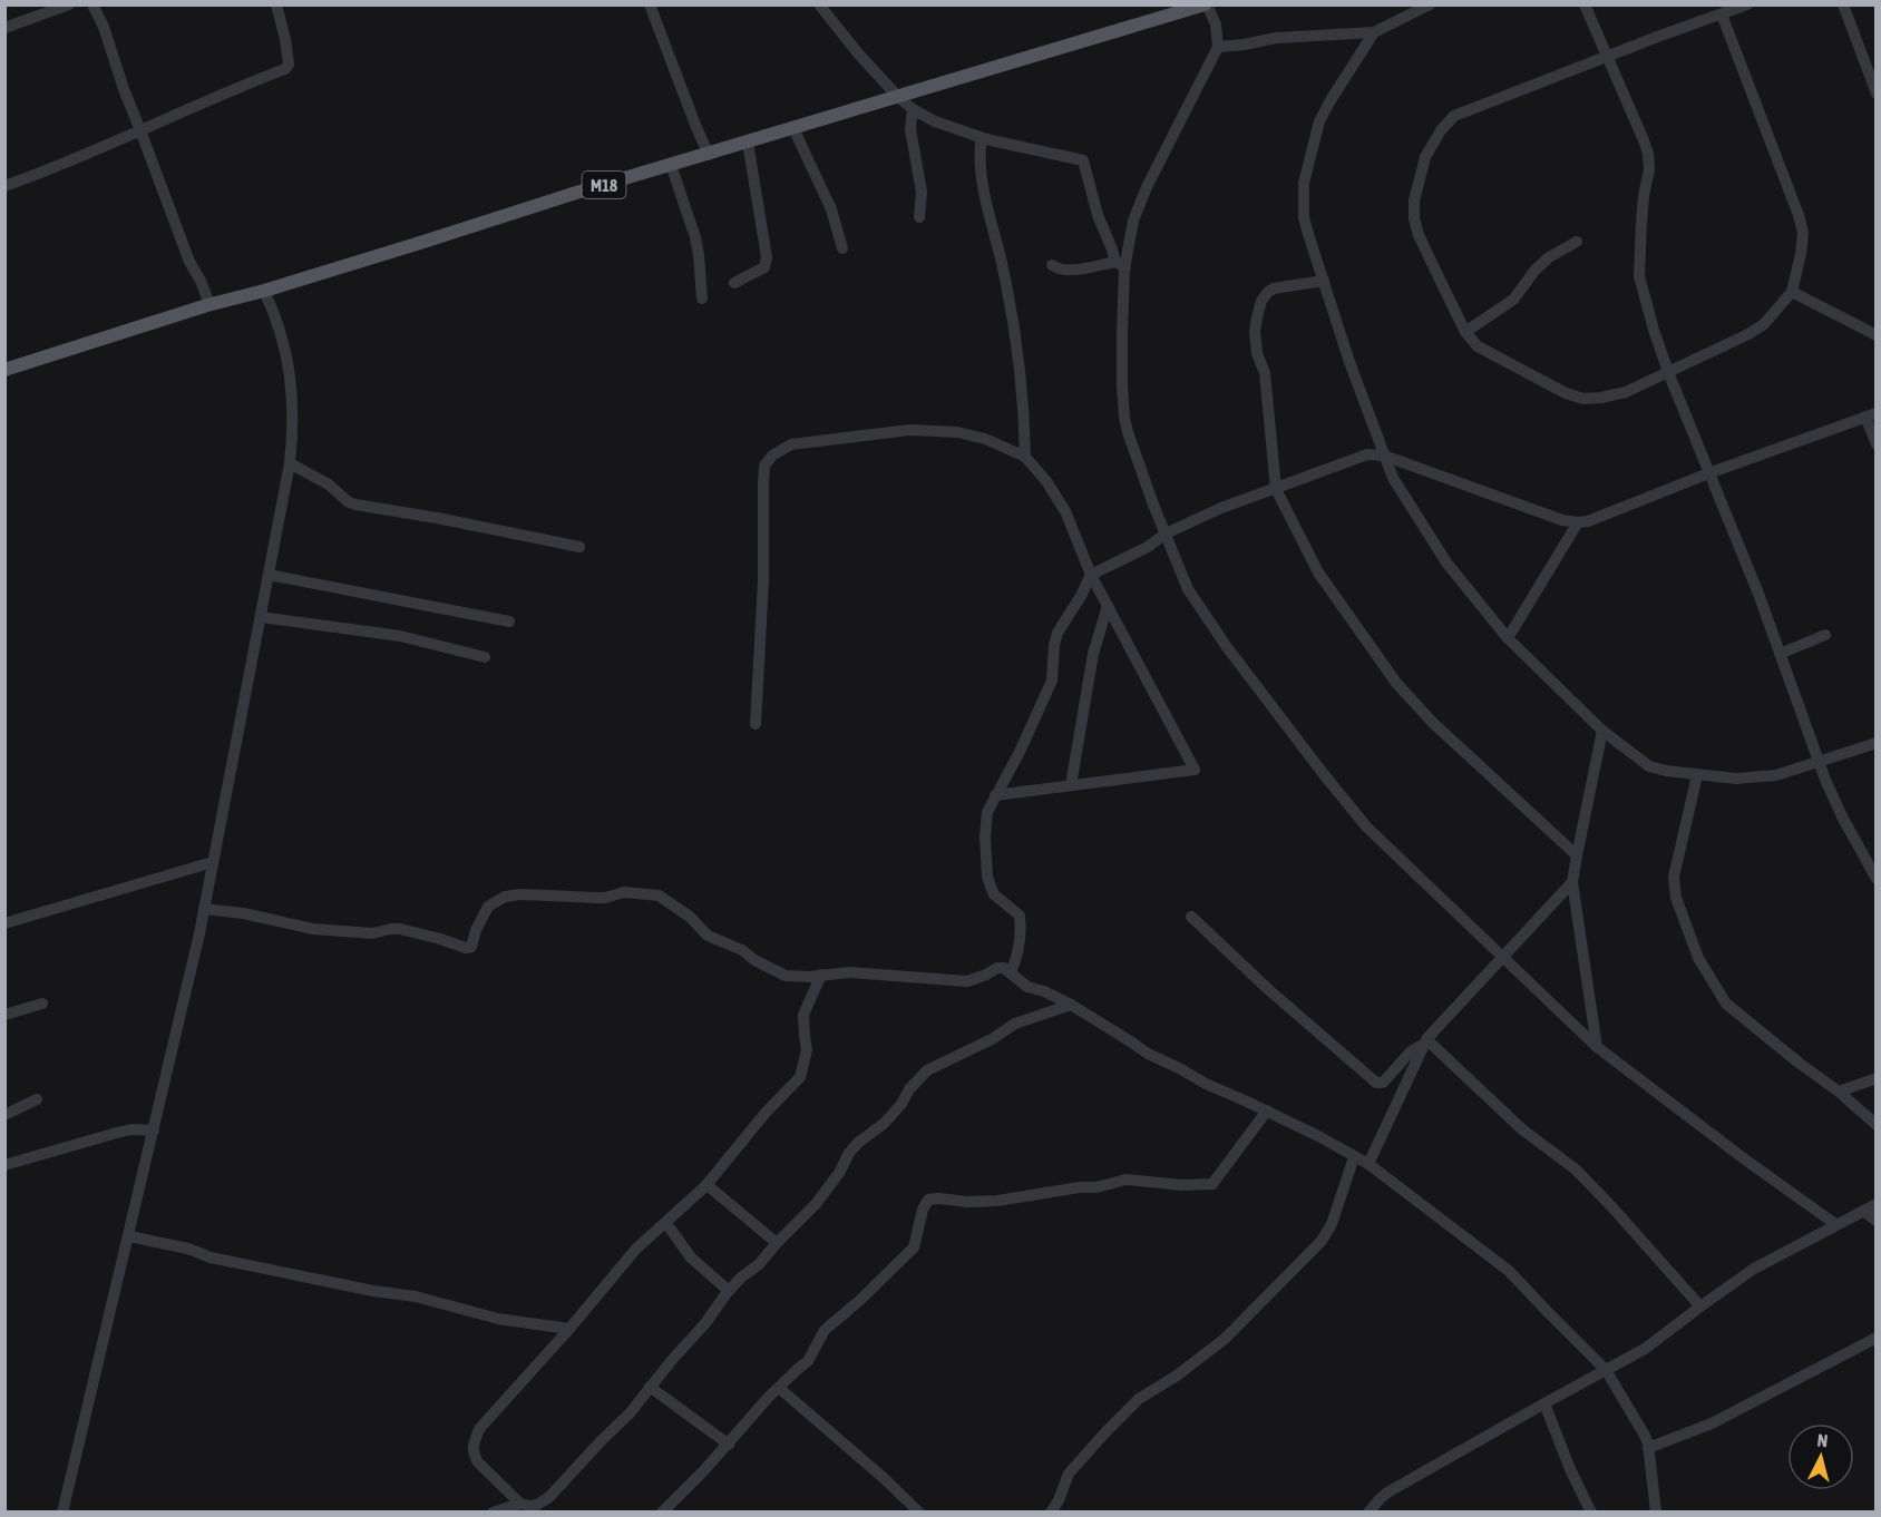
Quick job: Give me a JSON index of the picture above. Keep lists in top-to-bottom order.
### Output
{
  "streets": {
    "main road": ["M18"]
  },
  "north": "top"
}
